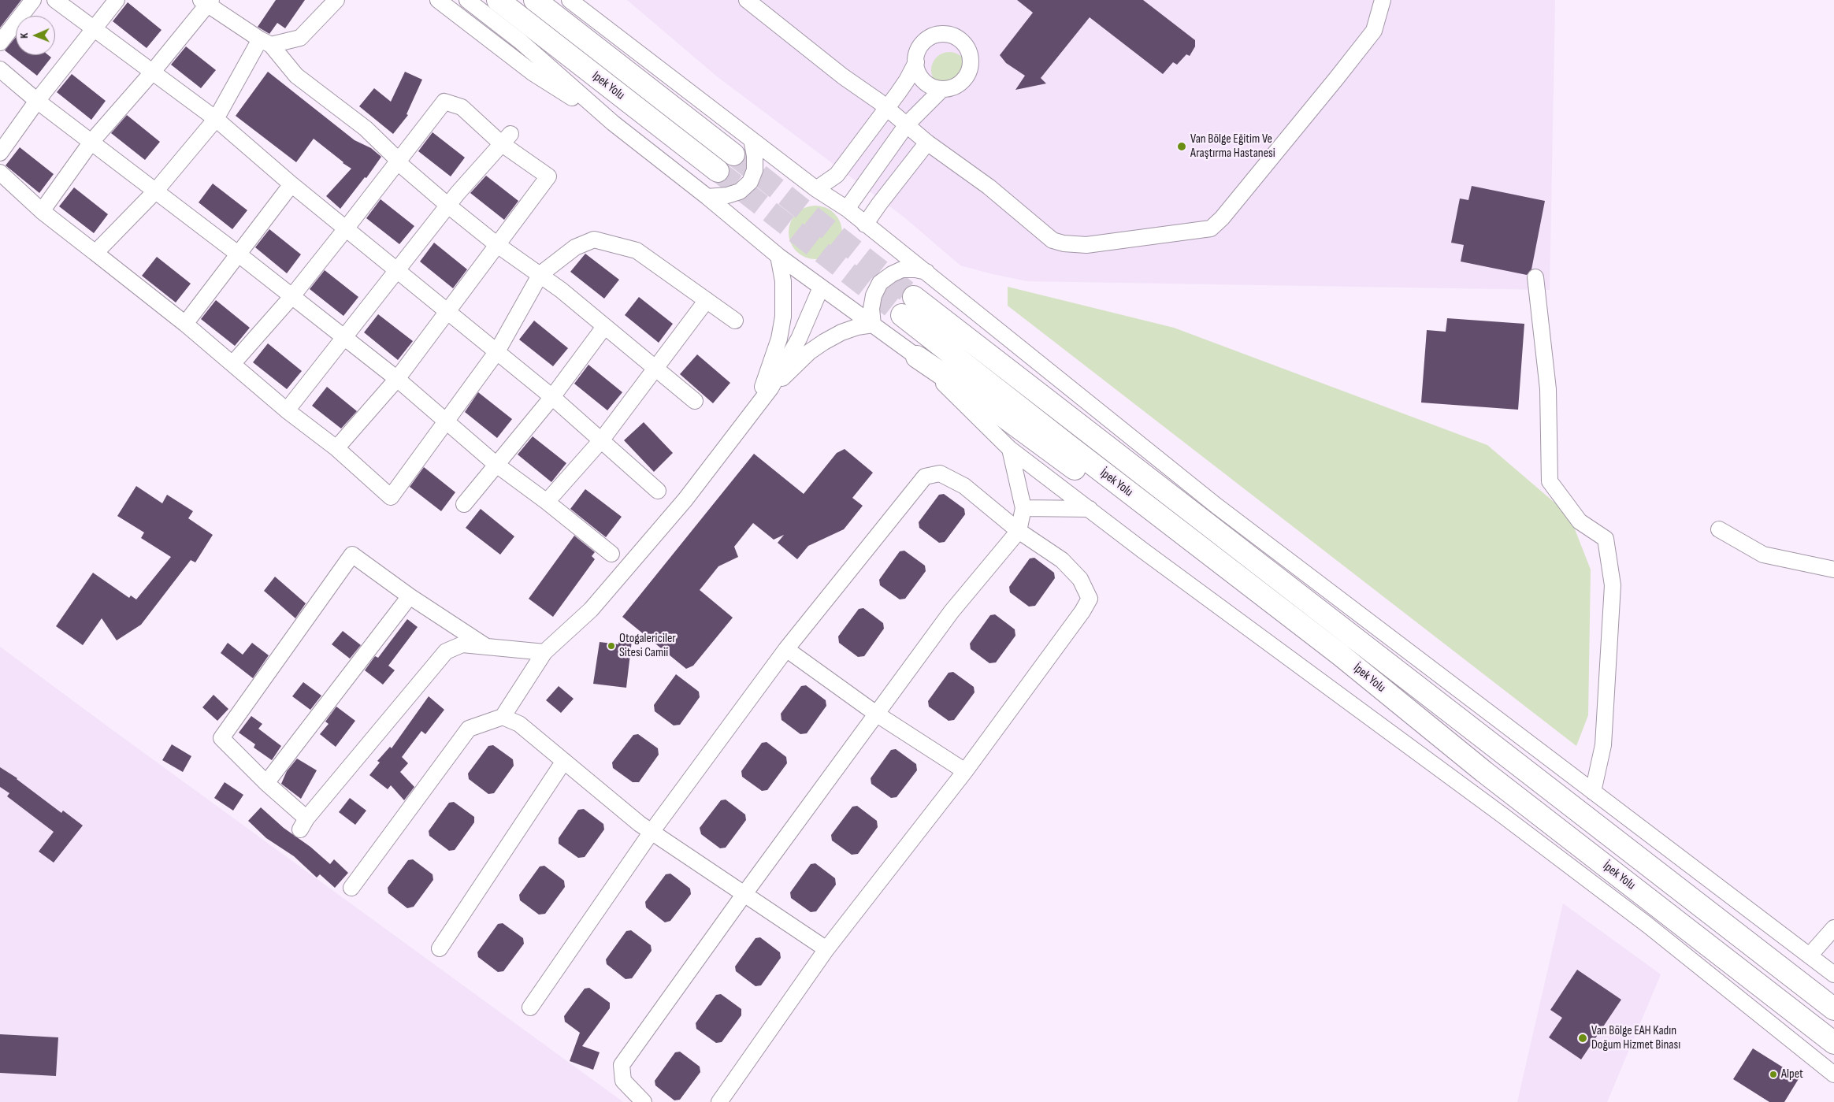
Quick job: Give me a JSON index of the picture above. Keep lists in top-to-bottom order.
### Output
{
  "streets": {
    "highway": ["Ipek Yolu", "İpek Yolu"]
  },
  "places": [
    "Van Bölge Eğitim Ve Araştırma Hastanesi",
    "Otogalericiler Sitesi Camii",
    "Van Bölge EAH Kadın Doğum Hizmet Binası",
    "Alpet"
  ],
  "north": "left"
}
